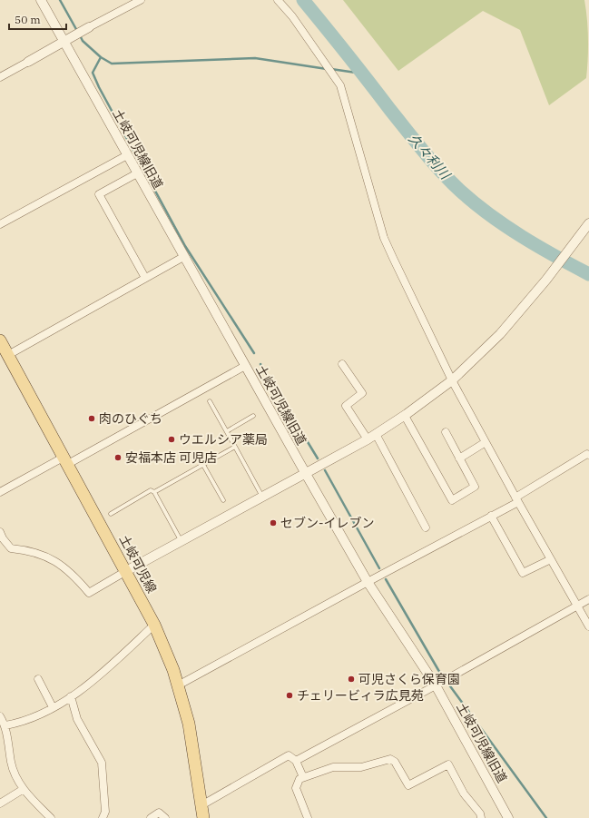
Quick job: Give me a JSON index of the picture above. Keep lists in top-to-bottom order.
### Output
{
  "streets": {
    "main road": ["土岐可児線"],
    "street": ["土岐可児線旧道"]
  },
  "water": ["久々利川"],
  "places": [
    "肉のひぐち",
    "ウエルシア薬局",
    "安福本店 可児店",
    "セブン-イレブン",
    "可児さくら保育園",
    "チェリービィラ広見苑"
  ],
  "scale_bar": "50 m"
}
